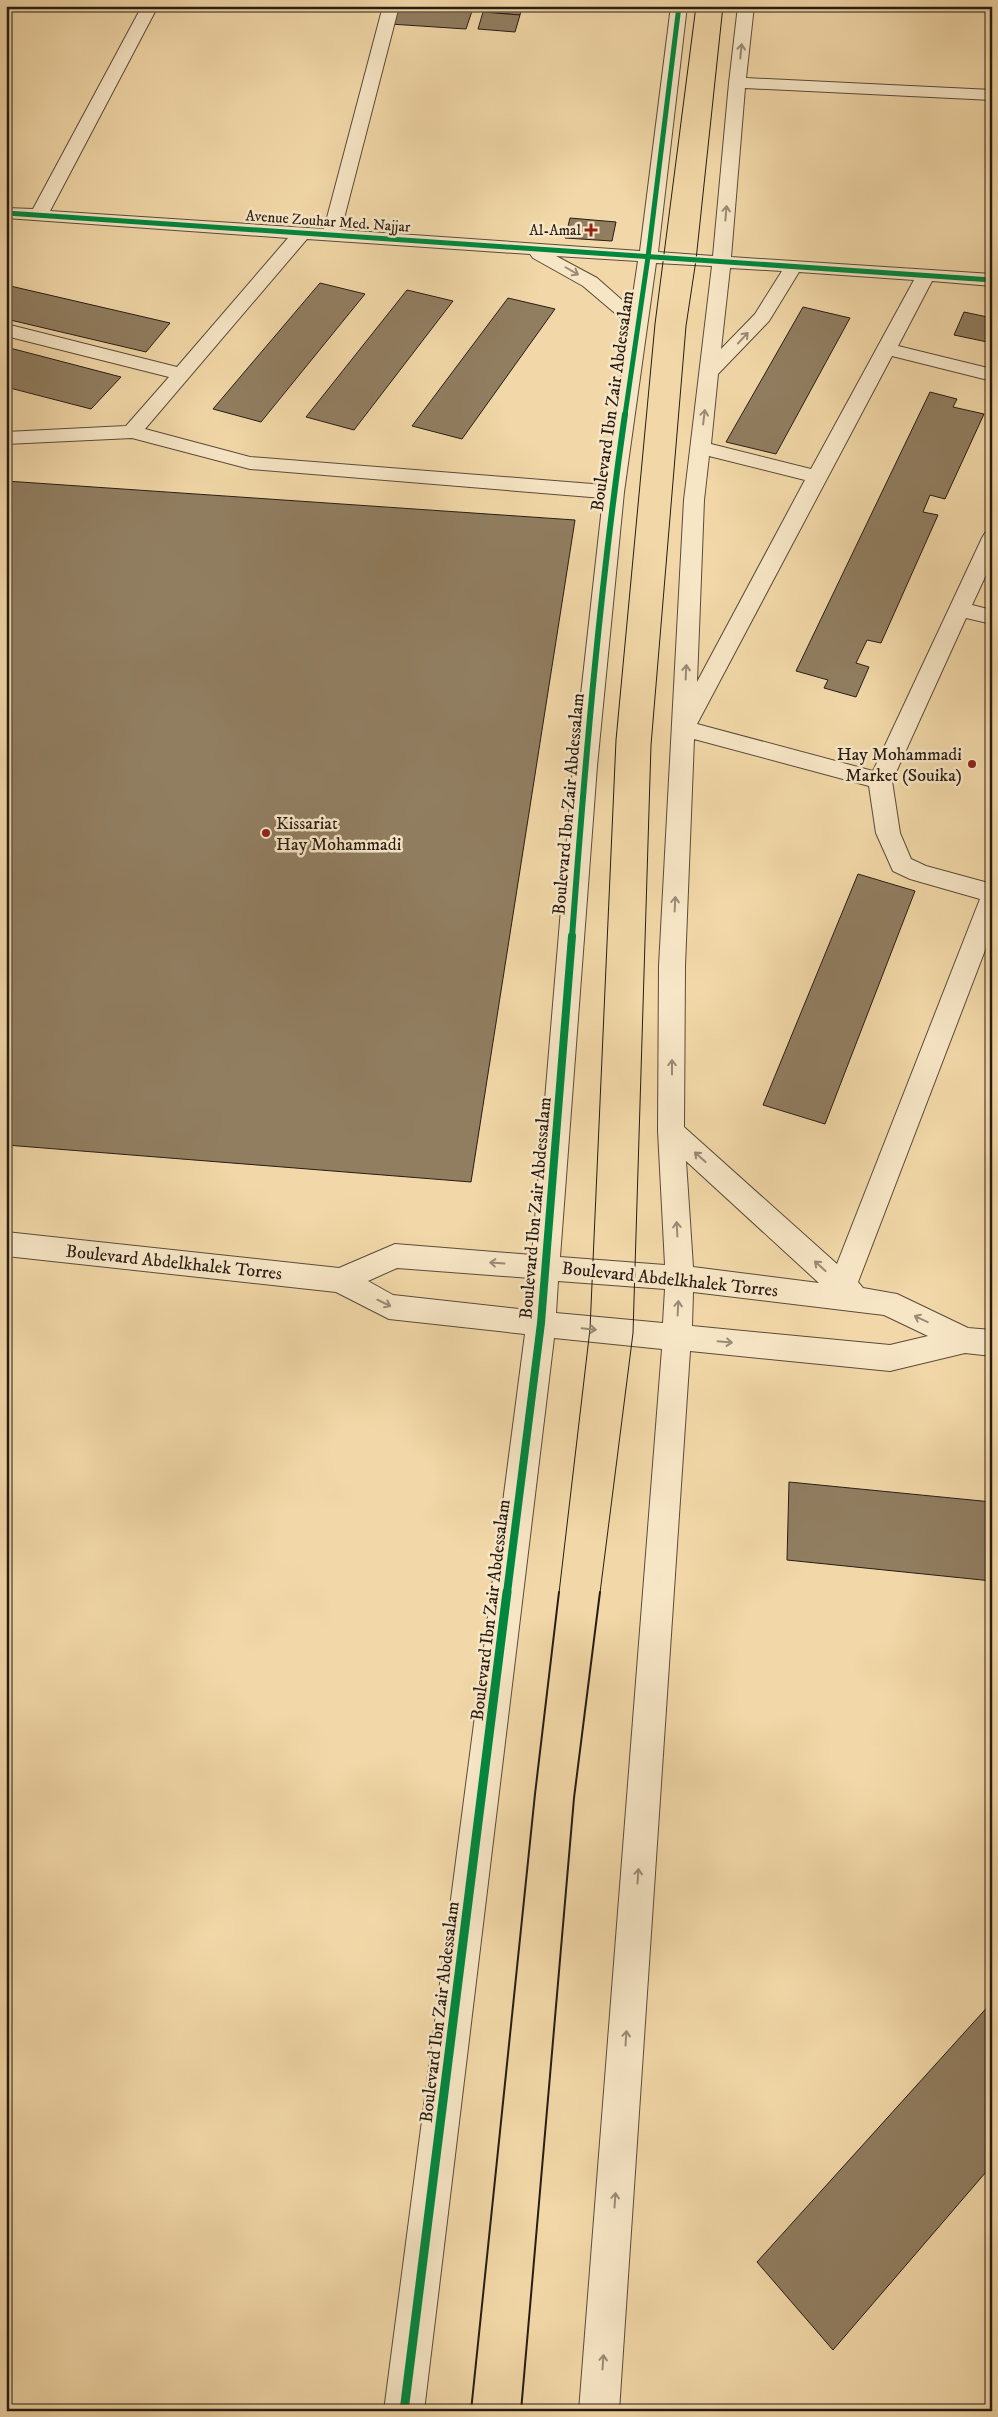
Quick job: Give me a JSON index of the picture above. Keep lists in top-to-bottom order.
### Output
{
  "streets": {
    "street": ["Avenue Zouhar Med. Najjar", "Boulevard Ibn Zair Abdessalam", "Boulevard Abdelkhalek Torres"]
  },
  "crossings": [
    ["Avenue Zouhar Med. Najjar", "Boulevard Ibn Zair Abdessalam"],
    ["Boulevard Ibn Zair Abdessalam", "Boulevard Abdelkhalek Torres"]
  ],
  "places": {
    "health": ["Al-Amal"],
    "other": ["Hay Mohammadi Market (Souika)", "Kissariat Hay Mohammadi"]
  }
}
